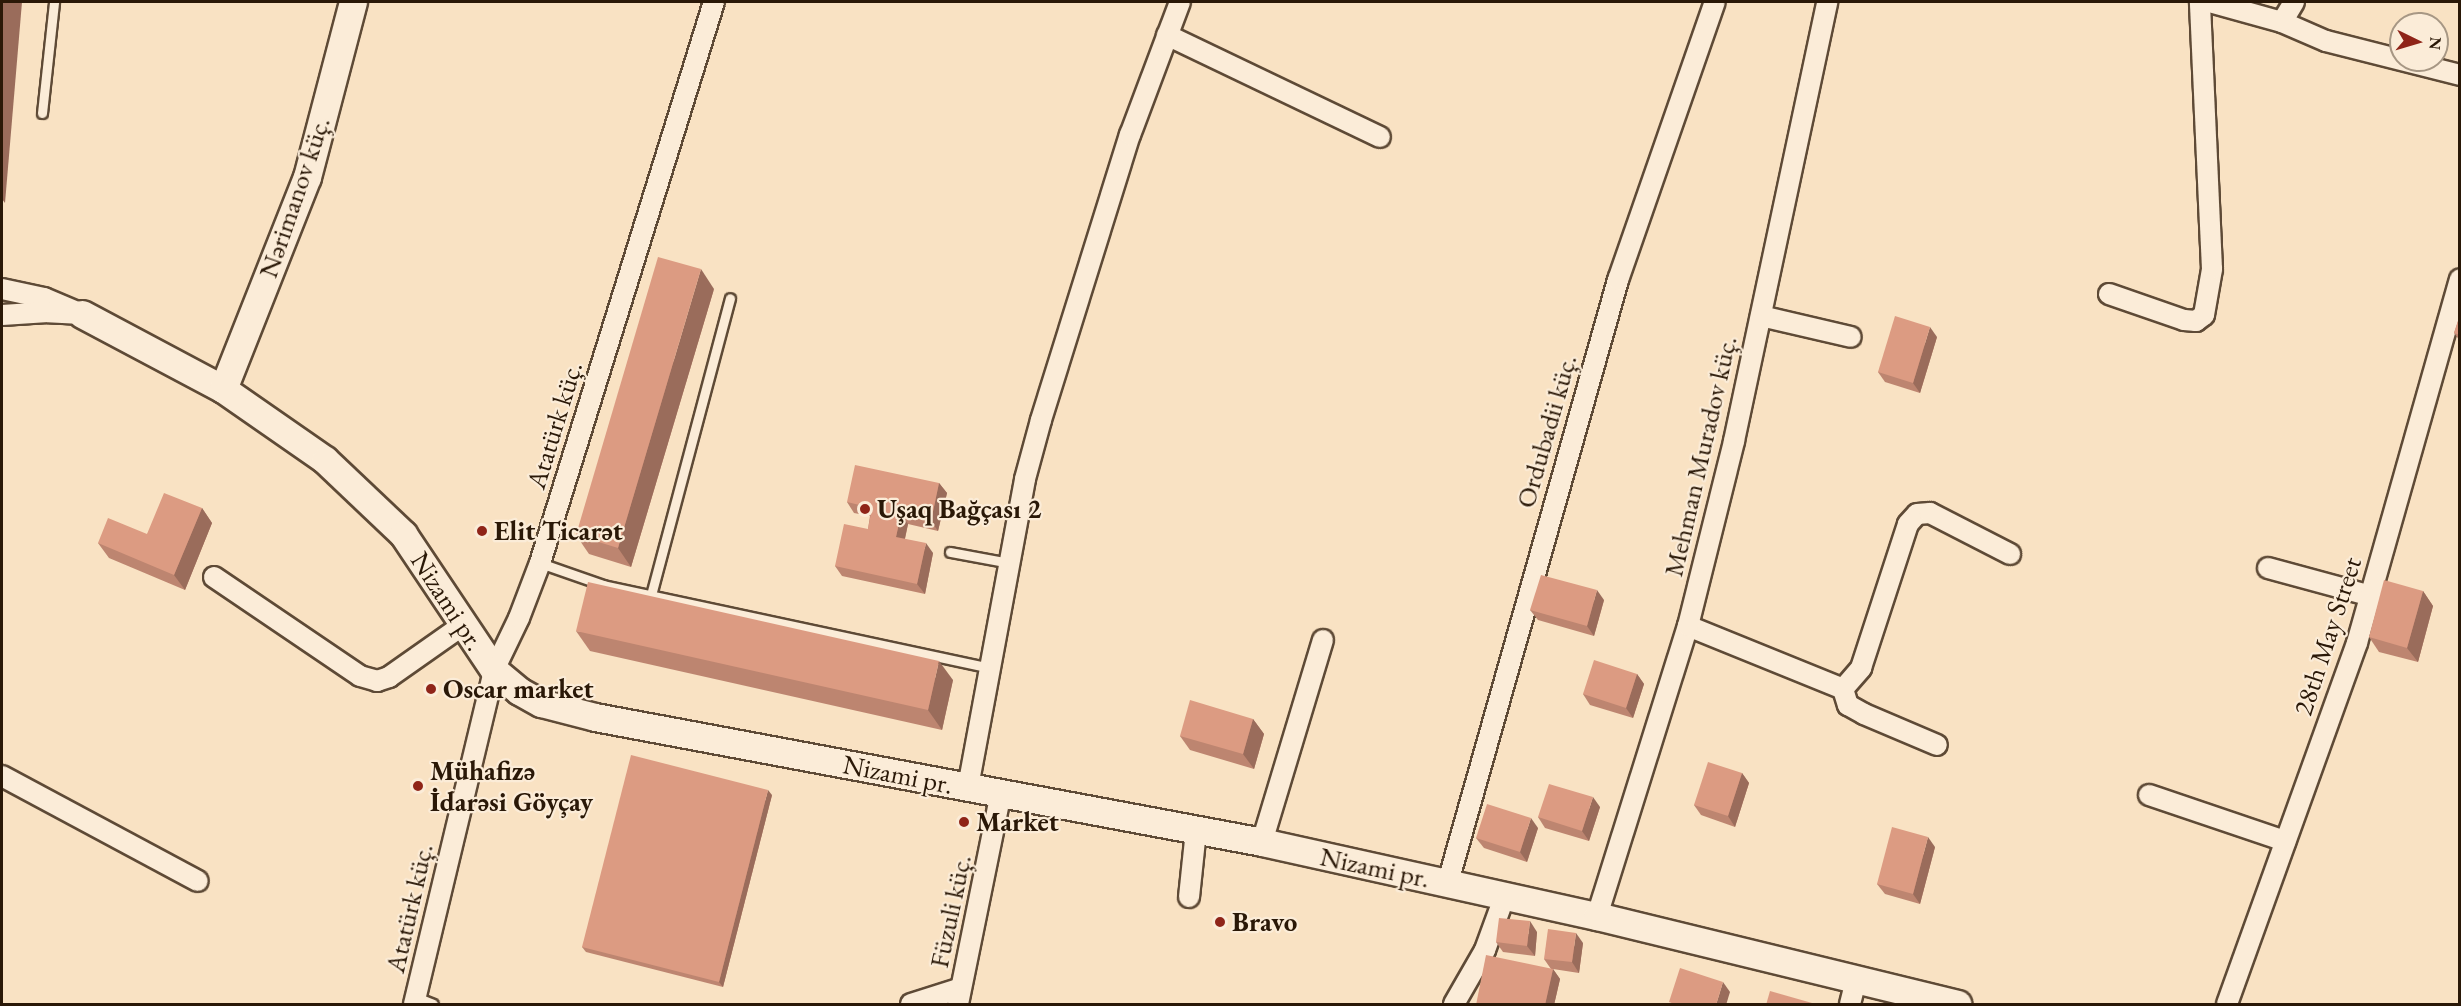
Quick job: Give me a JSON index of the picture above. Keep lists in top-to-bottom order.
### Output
{
  "streets": {
    "street": [
      "Nərimanov küç.",
      "Atatürk küç.",
      "Ordubadii küç.",
      "Mehman Muradov küç.",
      "Nizami pr.",
      "28th May Street",
      "Füzuli küç."
    ]
  },
  "crossings": [
    ["Nərimanov küç.", "Nizami pr."],
    ["Atatürk küç.", "Nizami pr."],
    ["Ordubadii küç.", "Nizami pr."],
    ["Mehman Muradov küç.", "Nizami pr."],
    ["Nizami pr.", "Füzuli küç."]
  ],
  "places": [
    "Uşaq Bağçası 2",
    "Elit Ticarət",
    "Oscar market",
    "Mühafizə İdarəsi Göyçay",
    "Market",
    "Bravo"
  ],
  "north": "right"
}
